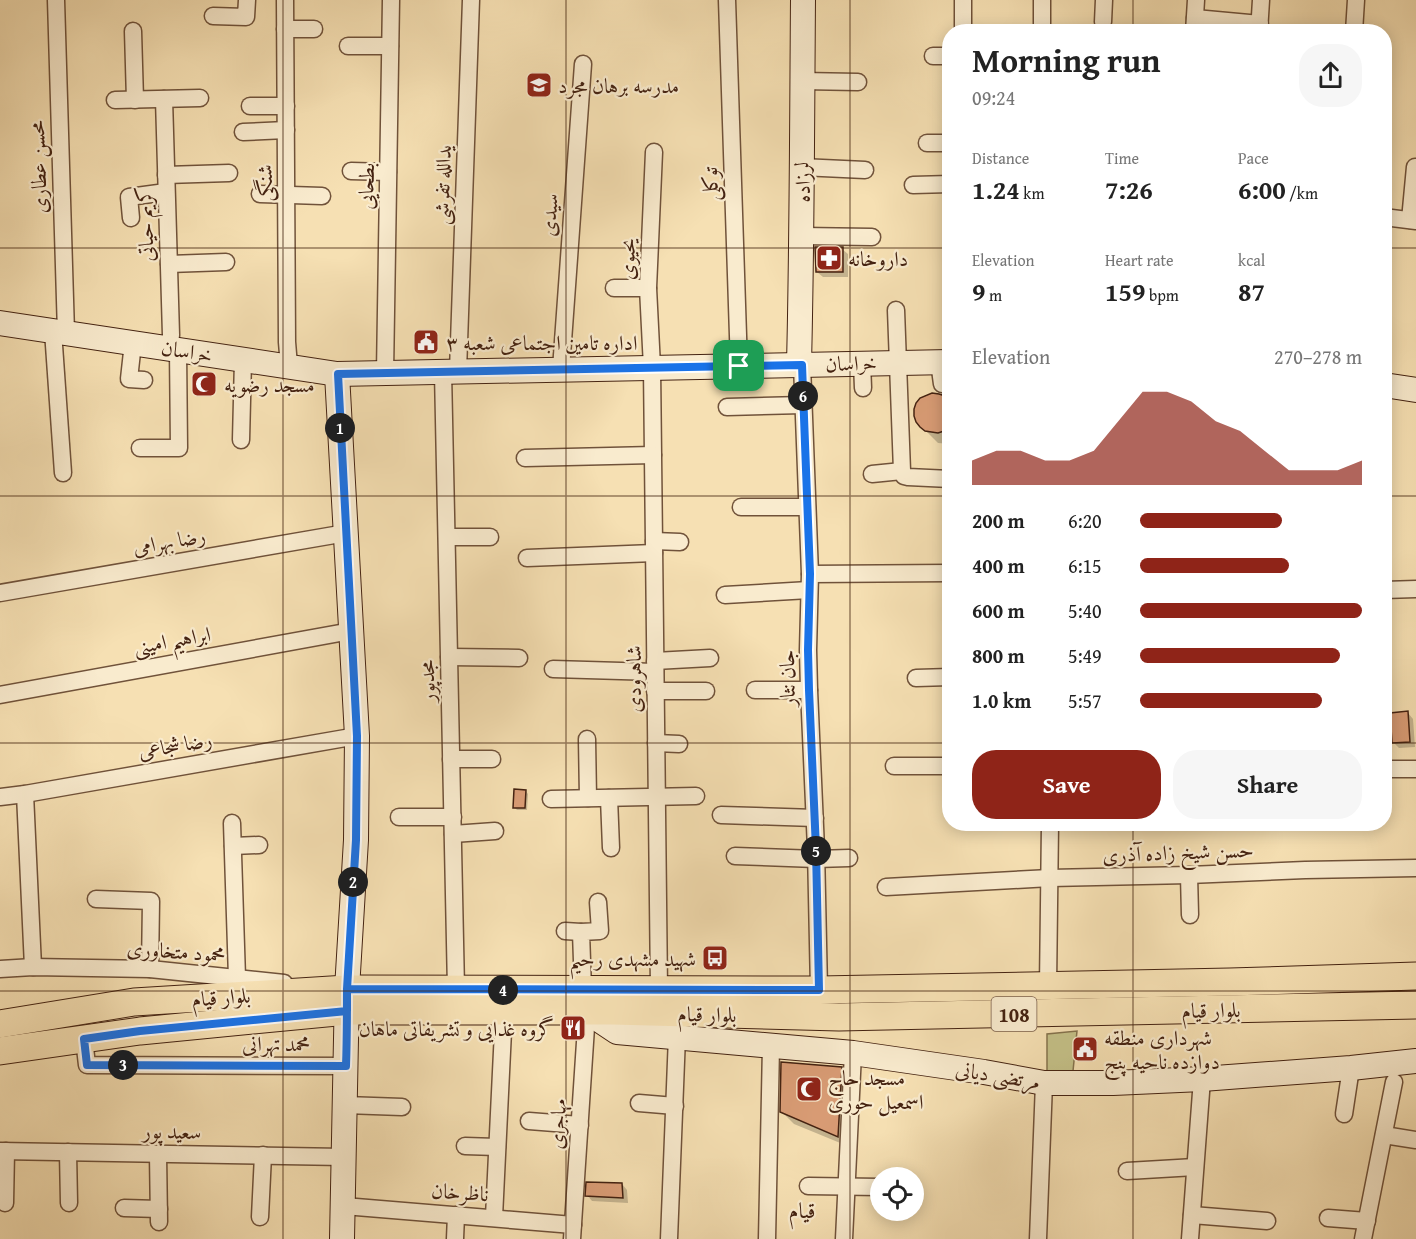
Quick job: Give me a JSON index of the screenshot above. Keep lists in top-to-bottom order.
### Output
{
  "streets": {
    "main road": [
      "لرزاده",
      "خراسان",
      "بلوار قیام",
      "108",
      "مرتضی دیانی"
    ],
    "street": [
      "محسن عطاری",
      "شنگی",
      "توکلی",
      "یدالله تفرشی",
      "بطحایی",
      "سیدی",
      "کریم حیاتی",
      "یحیوی",
      "رضا بهرامی",
      "ابراهیم امینی",
      "جان نثار",
      "شاهرودی",
      "مجدپور",
      "رضا شجاعی",
      "حسن شیخ زاده آذری",
      "محمود متخاوری",
      "محمد تهرانی",
      "مهاجری",
      "سعید پور",
      "ناظرخان"
    ]
  },
  "crossings": [
    ["محسن عطاری", "خراسان"],
    ["لرزاده", "خراسان"],
    ["لرزاده", "جان نثار"],
    ["شنگی", "خراسان"],
    ["توکلی", "خراسان"],
    ["یدالله تفرشی", "خراسان"],
    ["یدالله تفرشی", "مجدپور"],
    ["بطحایی", "خراسان"],
    ["سیدی", "خراسان"],
    ["کریم حیاتی", "خراسان"],
    ["یحیوی", "خراسان"],
    ["یحیوی", "شاهرودی"],
    ["خراسان", "جان نثار"],
    ["خراسان", "شاهرودی"],
    ["خراسان", "مجدپور"],
    ["جان نثار", "بلوار قیام"],
    ["شاهرودی", "بلوار قیام"],
    ["مجدپور", "بلوار قیام"],
    ["محمود متخاوری", "بلوار قیام"],
    ["بلوار قیام", "محمد تهرانی"],
    ["بلوار قیام", "مرتضی دیانی"],
    ["بلوار قیام", "مهاجری"],
    ["مرتضی دیانی", "مهاجری"],
    ["مهاجری", "ناظرخان"]
  ],
  "districts": ["قیام"],
  "places": {
    "school or university": ["مدرسه برهان مجرد"],
    "pharmacy": ["داروخانه"],
    "public building": ["اداره تامین اجتماعی شعبه ۳", "شهرداری منطقه دوازده ناحیه پنج"],
    "mosque": ["مسجد رضویه", "مسجد حاج اسمعیل حوری"],
    "bus stop": ["شهید مشهدی رحیم"],
    "restaurant": ["گروه غذایی و تشریفاتی ماهان"]
  },
  "page": {
    "heading": ["Morning run", "09:24"],
    "stats": [
      ["Distance", "1.24 km"],
      ["Time", "7:26"],
      ["Pace", "6:00 /km"],
      ["Elevation", "9 m"],
      ["Heart rate", "159 bpm"],
      ["kcal", "87"]
    ],
    "chart": ["Elevation", "270–278 m"],
    "pins": [
      "6",
      "1",
      "5",
      "2",
      "4",
      "3"
    ],
    "list": [
      {
        "name": "200 m",
        "note": "6:20"
      },
      {
        "name": "400 m",
        "note": "6:15"
      },
      {
        "name": "600 m",
        "note": "5:40"
      },
      {
        "name": "800 m",
        "note": "5:49"
      },
      {
        "name": "1.0 km",
        "note": "5:57"
      }
    ],
    "buttons": ["Save", "Share"]
  }
}
